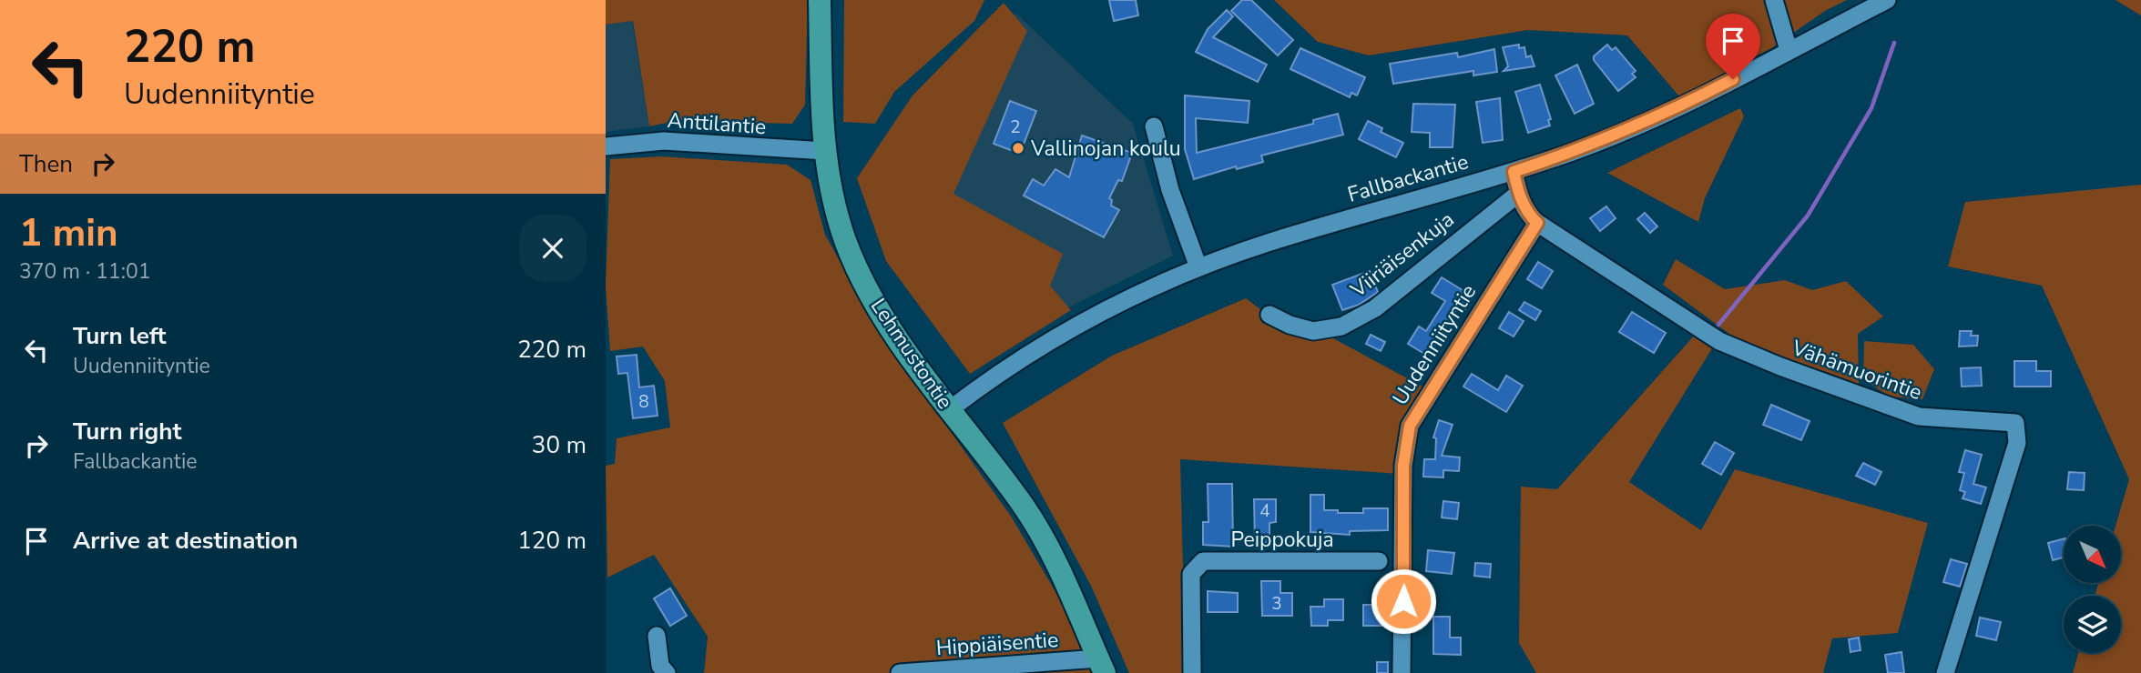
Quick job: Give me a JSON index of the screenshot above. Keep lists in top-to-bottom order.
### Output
{
  "streets": {
    "main road": ["Lehmustontie"],
    "street": [
      "Anttilantie",
      "Fallbackantie",
      "Viiriäisenkuja",
      "Uudenniityntie",
      "Vähämuorintie",
      "Peippokuja",
      "Hippiäisentie"
    ]
  },
  "crossings": [
    ["Anttilantie", "Lehmustontie"],
    ["Fallbackantie", "Lehmustontie"],
    ["Uudenniityntie", "Vähämuorintie"],
    ["Lehmustontie", "Hippiäisentie"]
  ],
  "places": ["Vallinojan koulu"],
  "house_numbers": [
    "2",
    "8",
    "4",
    "3"
  ],
  "north": "bottom right",
  "page": {
    "turn": ["220 m", "Uudenniityntie"],
    "then": "Then",
    "heading": ["1 min", "370 m · 11:01"],
    "list": [
      {
        "name": "Turn left",
        "note": "Uudenniityntie",
        "value": "220 m"
      },
      {
        "name": "Turn right",
        "note": "Fallbackantie",
        "value": "30 m"
      },
      {
        "name": "Arrive at destination",
        "value": "120 m"
      }
    ]
  }
}
